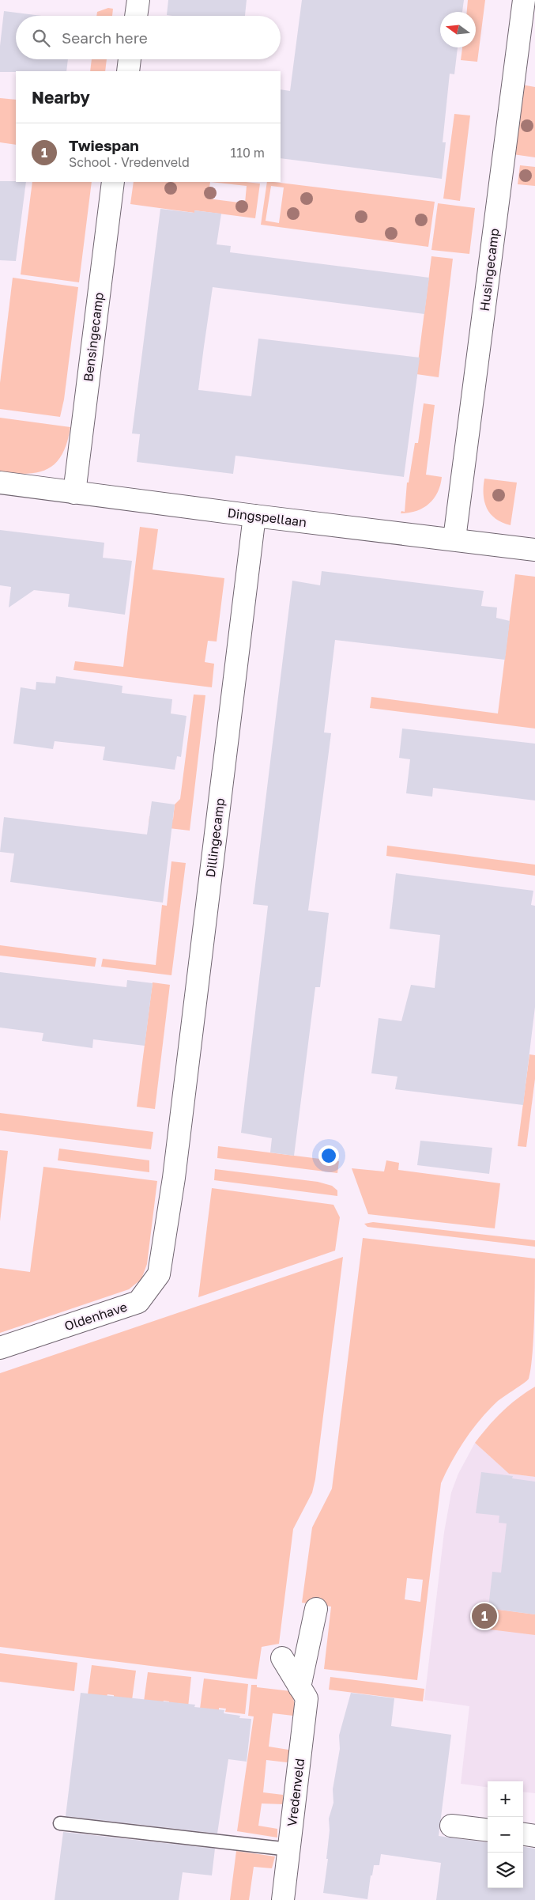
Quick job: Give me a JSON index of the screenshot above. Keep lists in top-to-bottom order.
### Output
{
  "streets": {
    "street": [
      "Husingecamp",
      "Bensingecamp",
      "Dingspellaan",
      "Dillingecamp",
      "Oldenhave",
      "Vredenveld"
    ]
  },
  "crossings": [
    ["Husingecamp", "Dingspellaan"],
    ["Bensingecamp", "Dingspellaan"],
    ["Dingspellaan", "Dillingecamp"],
    ["Dillingecamp", "Oldenhave"]
  ],
  "north": "left",
  "page": {
    "search": "Search here",
    "heading": "Nearby",
    "list": [
      {
        "mark": "1",
        "name": "Twiespan",
        "note": "School · Vredenveld",
        "value": "110 m"
      }
    ],
    "pins": "1",
    "map_buttons": ["+", "−"]
  }
}
